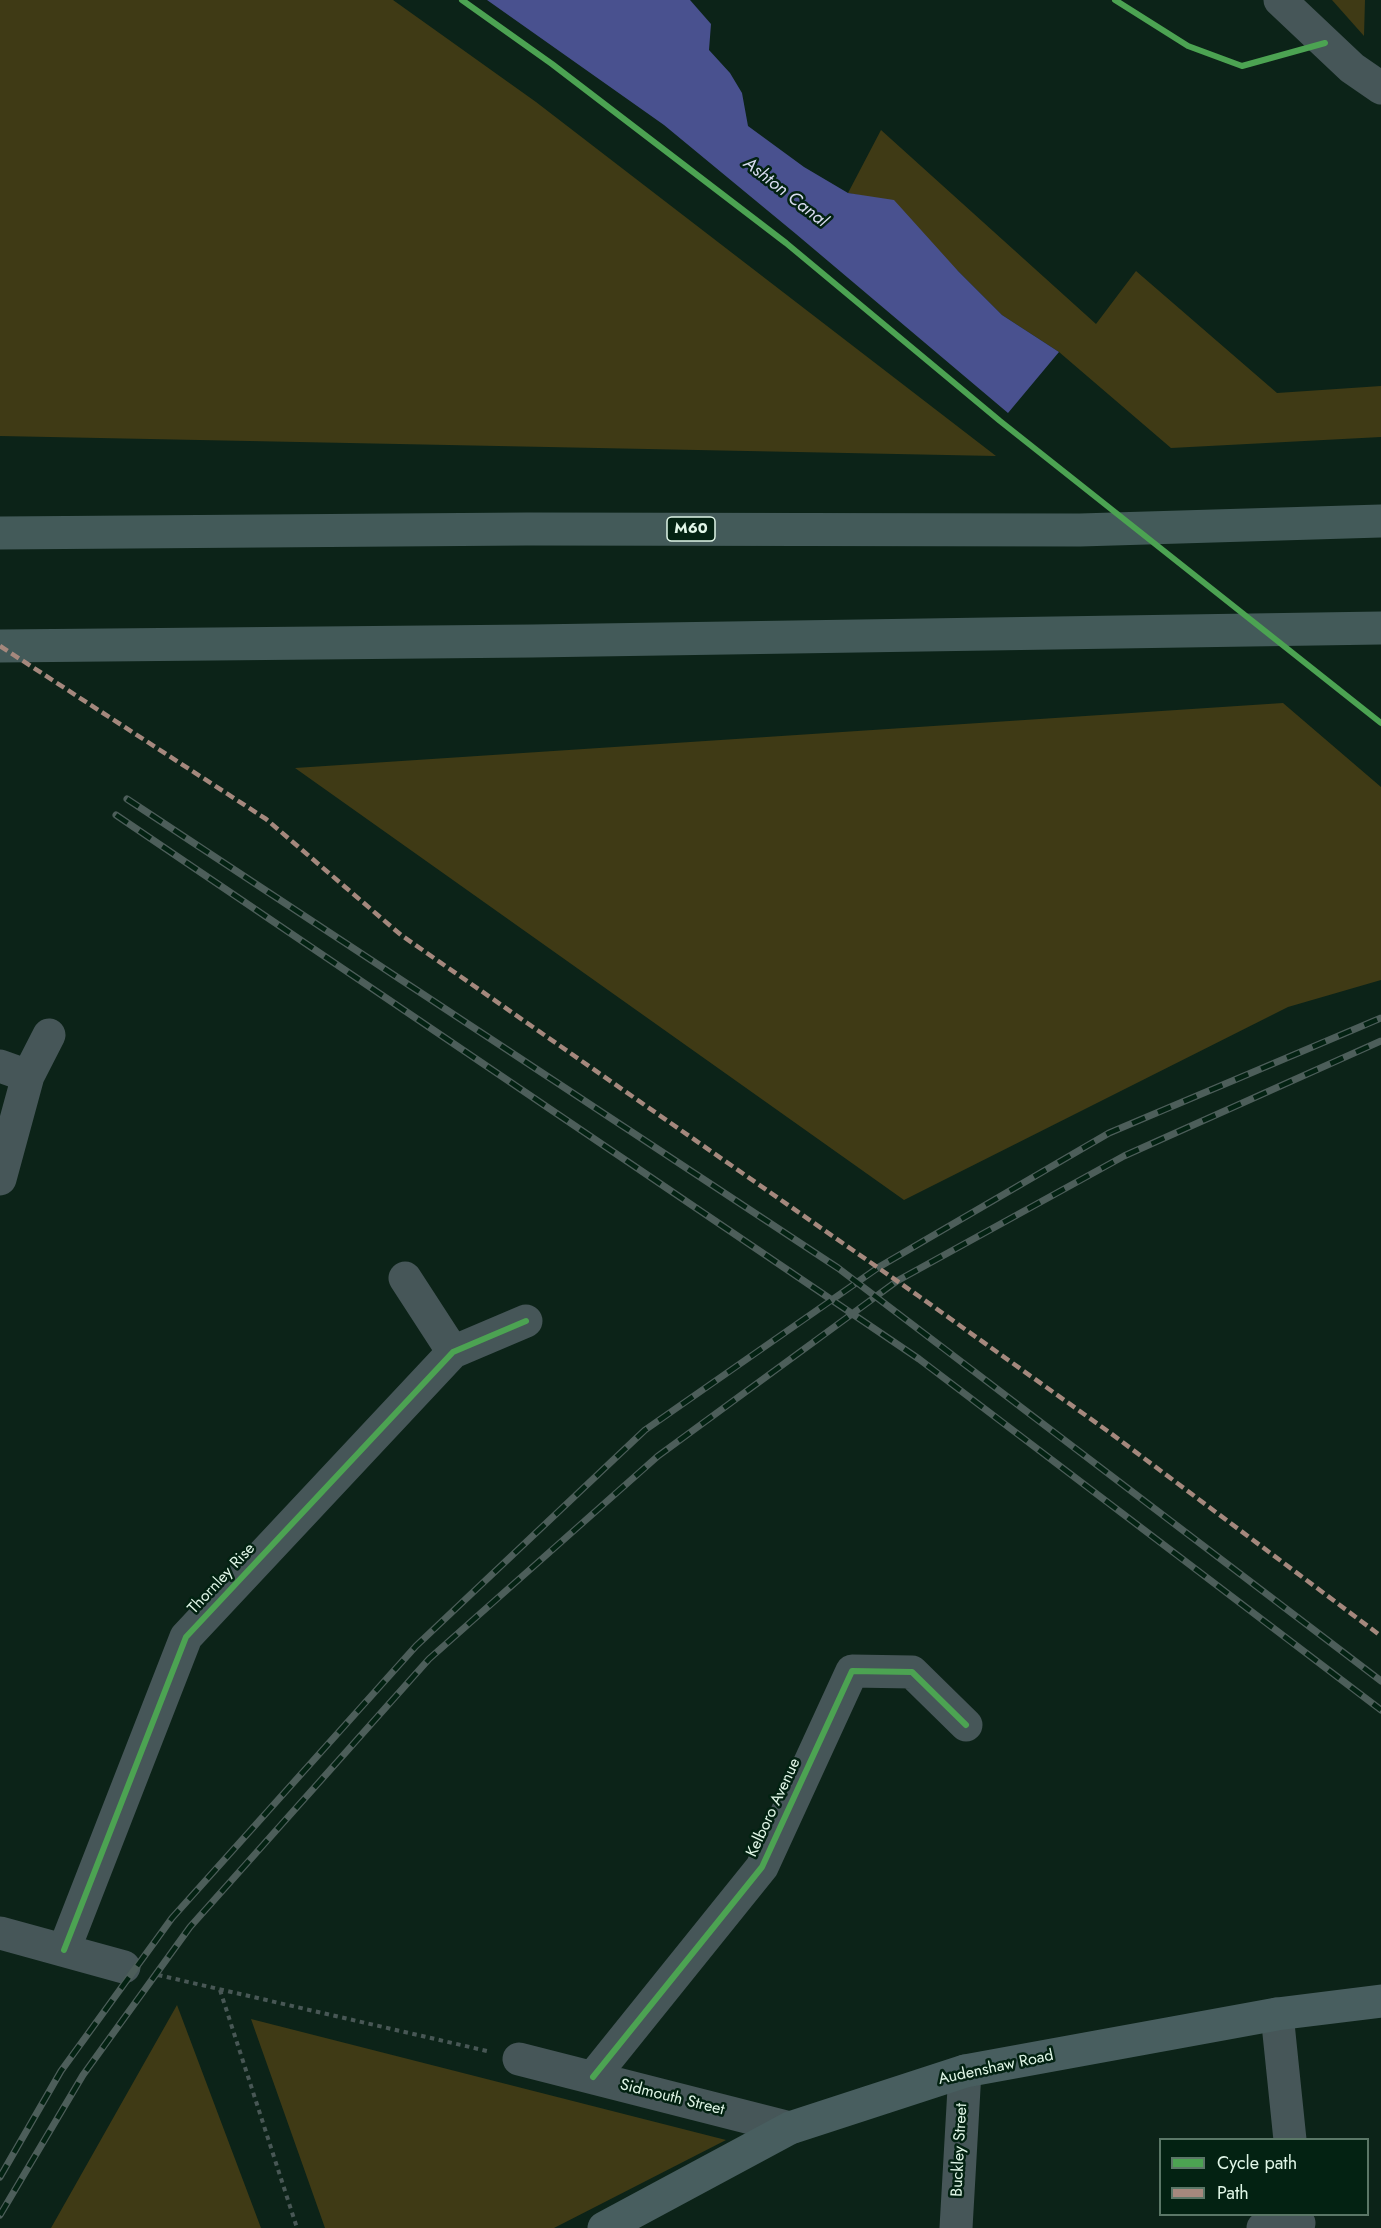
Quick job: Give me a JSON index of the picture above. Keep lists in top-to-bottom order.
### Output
{
  "streets": {
    "highway": ["M60"],
    "main road": ["Audenshaw Road"],
    "street": [
      "Thornley Rise",
      "Kelboro Avenue",
      "Sidmouth Street",
      "Buckley Street"
    ]
  },
  "crossings": [
    ["Kelboro Avenue", "Sidmouth Street"],
    ["Audenshaw Road", "Sidmouth Street"],
    ["Audenshaw Road", "Buckley Street"]
  ],
  "water": ["Ashton Canal"],
  "legend": ["Cycle path", "Path"]
}
